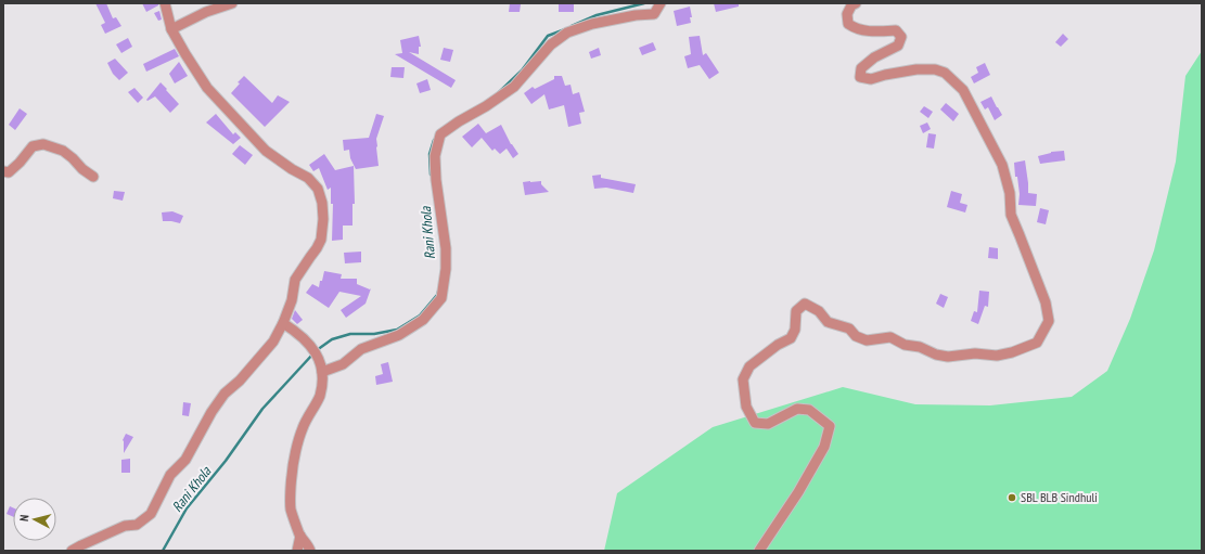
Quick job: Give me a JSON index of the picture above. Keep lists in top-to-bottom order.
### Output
{
  "water": ["Rani Khola"],
  "places": ["SBL BLB Sindhuli"],
  "north": "left"
}
